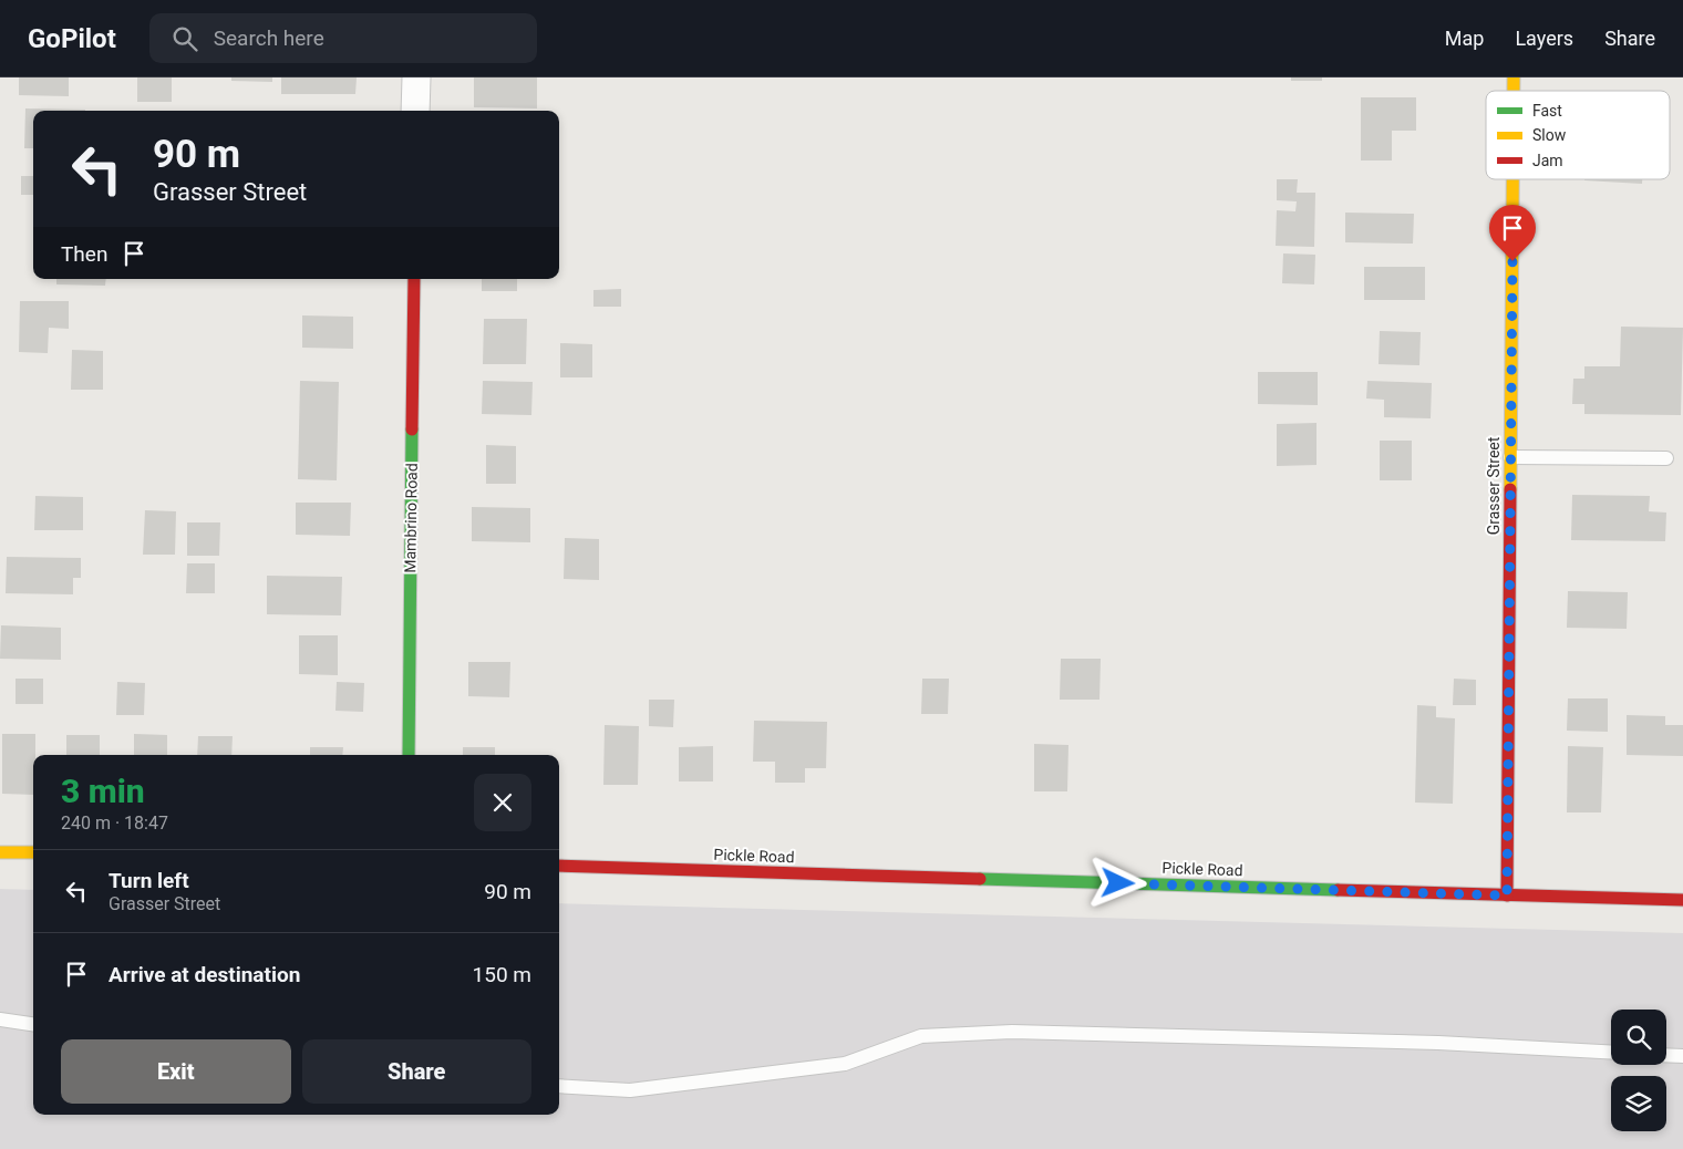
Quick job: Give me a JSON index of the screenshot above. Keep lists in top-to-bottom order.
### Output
{
  "streets": {
    "street": ["Grasser Street", "Mambrino Road", "Pickle Road"]
  },
  "crossings": [
    ["Grasser Street", "Pickle Road"]
  ],
  "legend": ["Fast", "Slow", "Jam"],
  "page": {
    "header": "GoPilot",
    "search": "Search here",
    "nav": ["Map", "Layers", "Share"],
    "turn": ["90 m", "Grasser Street"],
    "then": "Then",
    "heading": ["3 min", "240 m · 18:47"],
    "list": [
      {
        "name": "Turn left",
        "note": "Grasser Street",
        "value": "90 m"
      },
      {
        "name": "Arrive at destination",
        "value": "150 m"
      }
    ],
    "buttons": ["Exit", "Share"]
  }
}
